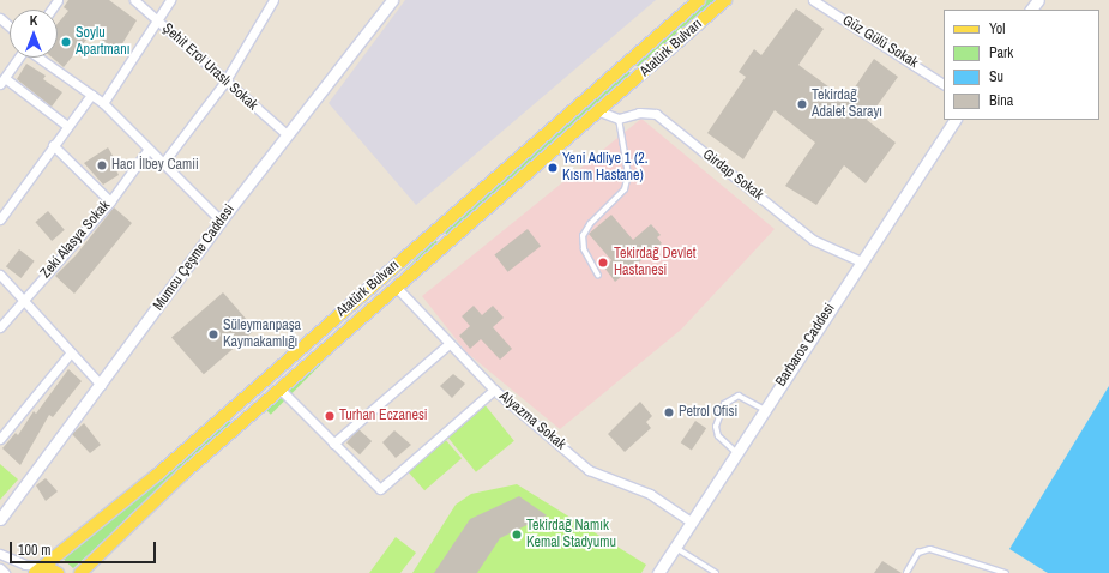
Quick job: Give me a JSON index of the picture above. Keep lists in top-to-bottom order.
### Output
{
  "streets": {
    "main road": ["Atatürk Bulvarı"],
    "street": [
      "Güz Gülü Sokak",
      "Şehit Erol Uraslı Sokak",
      "Girdap Sokak",
      "Zeki Alasya Sokak",
      "Mumcu Çeşme Caddesi",
      "Barbaros Caddesi",
      "Alyazma Sokak"
    ]
  },
  "crossings": [
    ["Atatürk Bulvarı", "Alyazma Sokak"],
    ["Şehit Erol Uraslı Sokak", "Mumcu Çeşme Caddesi"],
    ["Girdap Sokak", "Barbaros Caddesi"],
    ["Barbaros Caddesi", "Alyazma Sokak"]
  ],
  "places": [
    "Soylu Apartmanı",
    "Tekirdağ Adalet Sarayı",
    "Hacı İlbey Camii",
    "Yeni Adliye 1 (2. Kısım Hastane)",
    "Tekirdağ Devlet Hastanesi",
    "Süleymanpaşa Kaymakamlığı",
    "Petrol Ofisi",
    "Turhan Eczanesi",
    "Tekirdağ Namık Kemal Stadyumu"
  ],
  "legend": [
    "Yol",
    "Park",
    "Su",
    "Bina"
  ],
  "scale_bar": "100 m",
  "north": "top"
}
